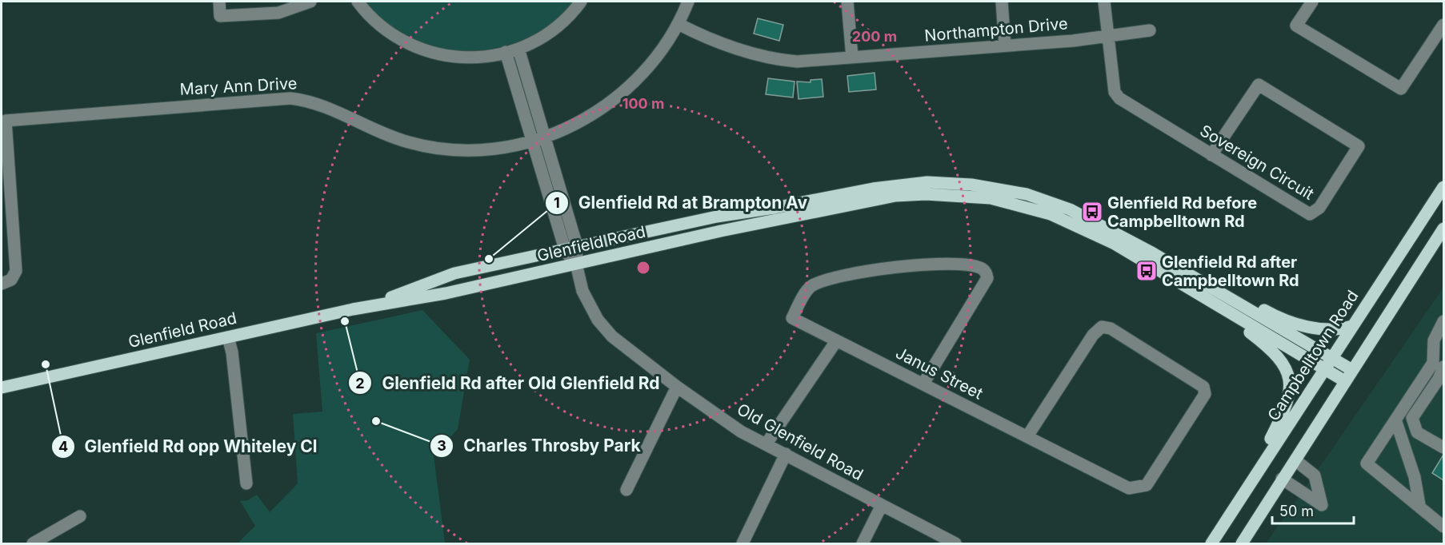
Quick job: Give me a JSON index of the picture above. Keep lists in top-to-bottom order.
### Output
{
  "streets": {
    "main road": ["Glenfield Road", "Campbelltown Road"],
    "street": [
      "Northampton Drive",
      "Mary Ann Drive",
      "Sovereign Circuit",
      "Janus Street",
      "Old Glenfield Road"
    ]
  },
  "crossings": [
    ["Northampton Drive", "Mary Ann Drive"],
    ["Northampton Drive", "Sovereign Circuit"],
    ["Glenfield Road", "Campbelltown Road"],
    ["Glenfield Road", "Old Glenfield Road"]
  ],
  "places": {
    "bus stop": ["Glenfield Rd before Campbelltown Rd", "Glenfield Rd after Campbelltown Rd"],
    "other": [
      "Glenfield Rd at Brampton Av",
      "Glenfield Rd after Old Glenfield Rd",
      "Glenfield Rd opp Whiteley Cl",
      "Charles Throsby Park"
    ]
  },
  "scale_bar": "50 m",
  "rings": ["200 m", "100 m"]
}
